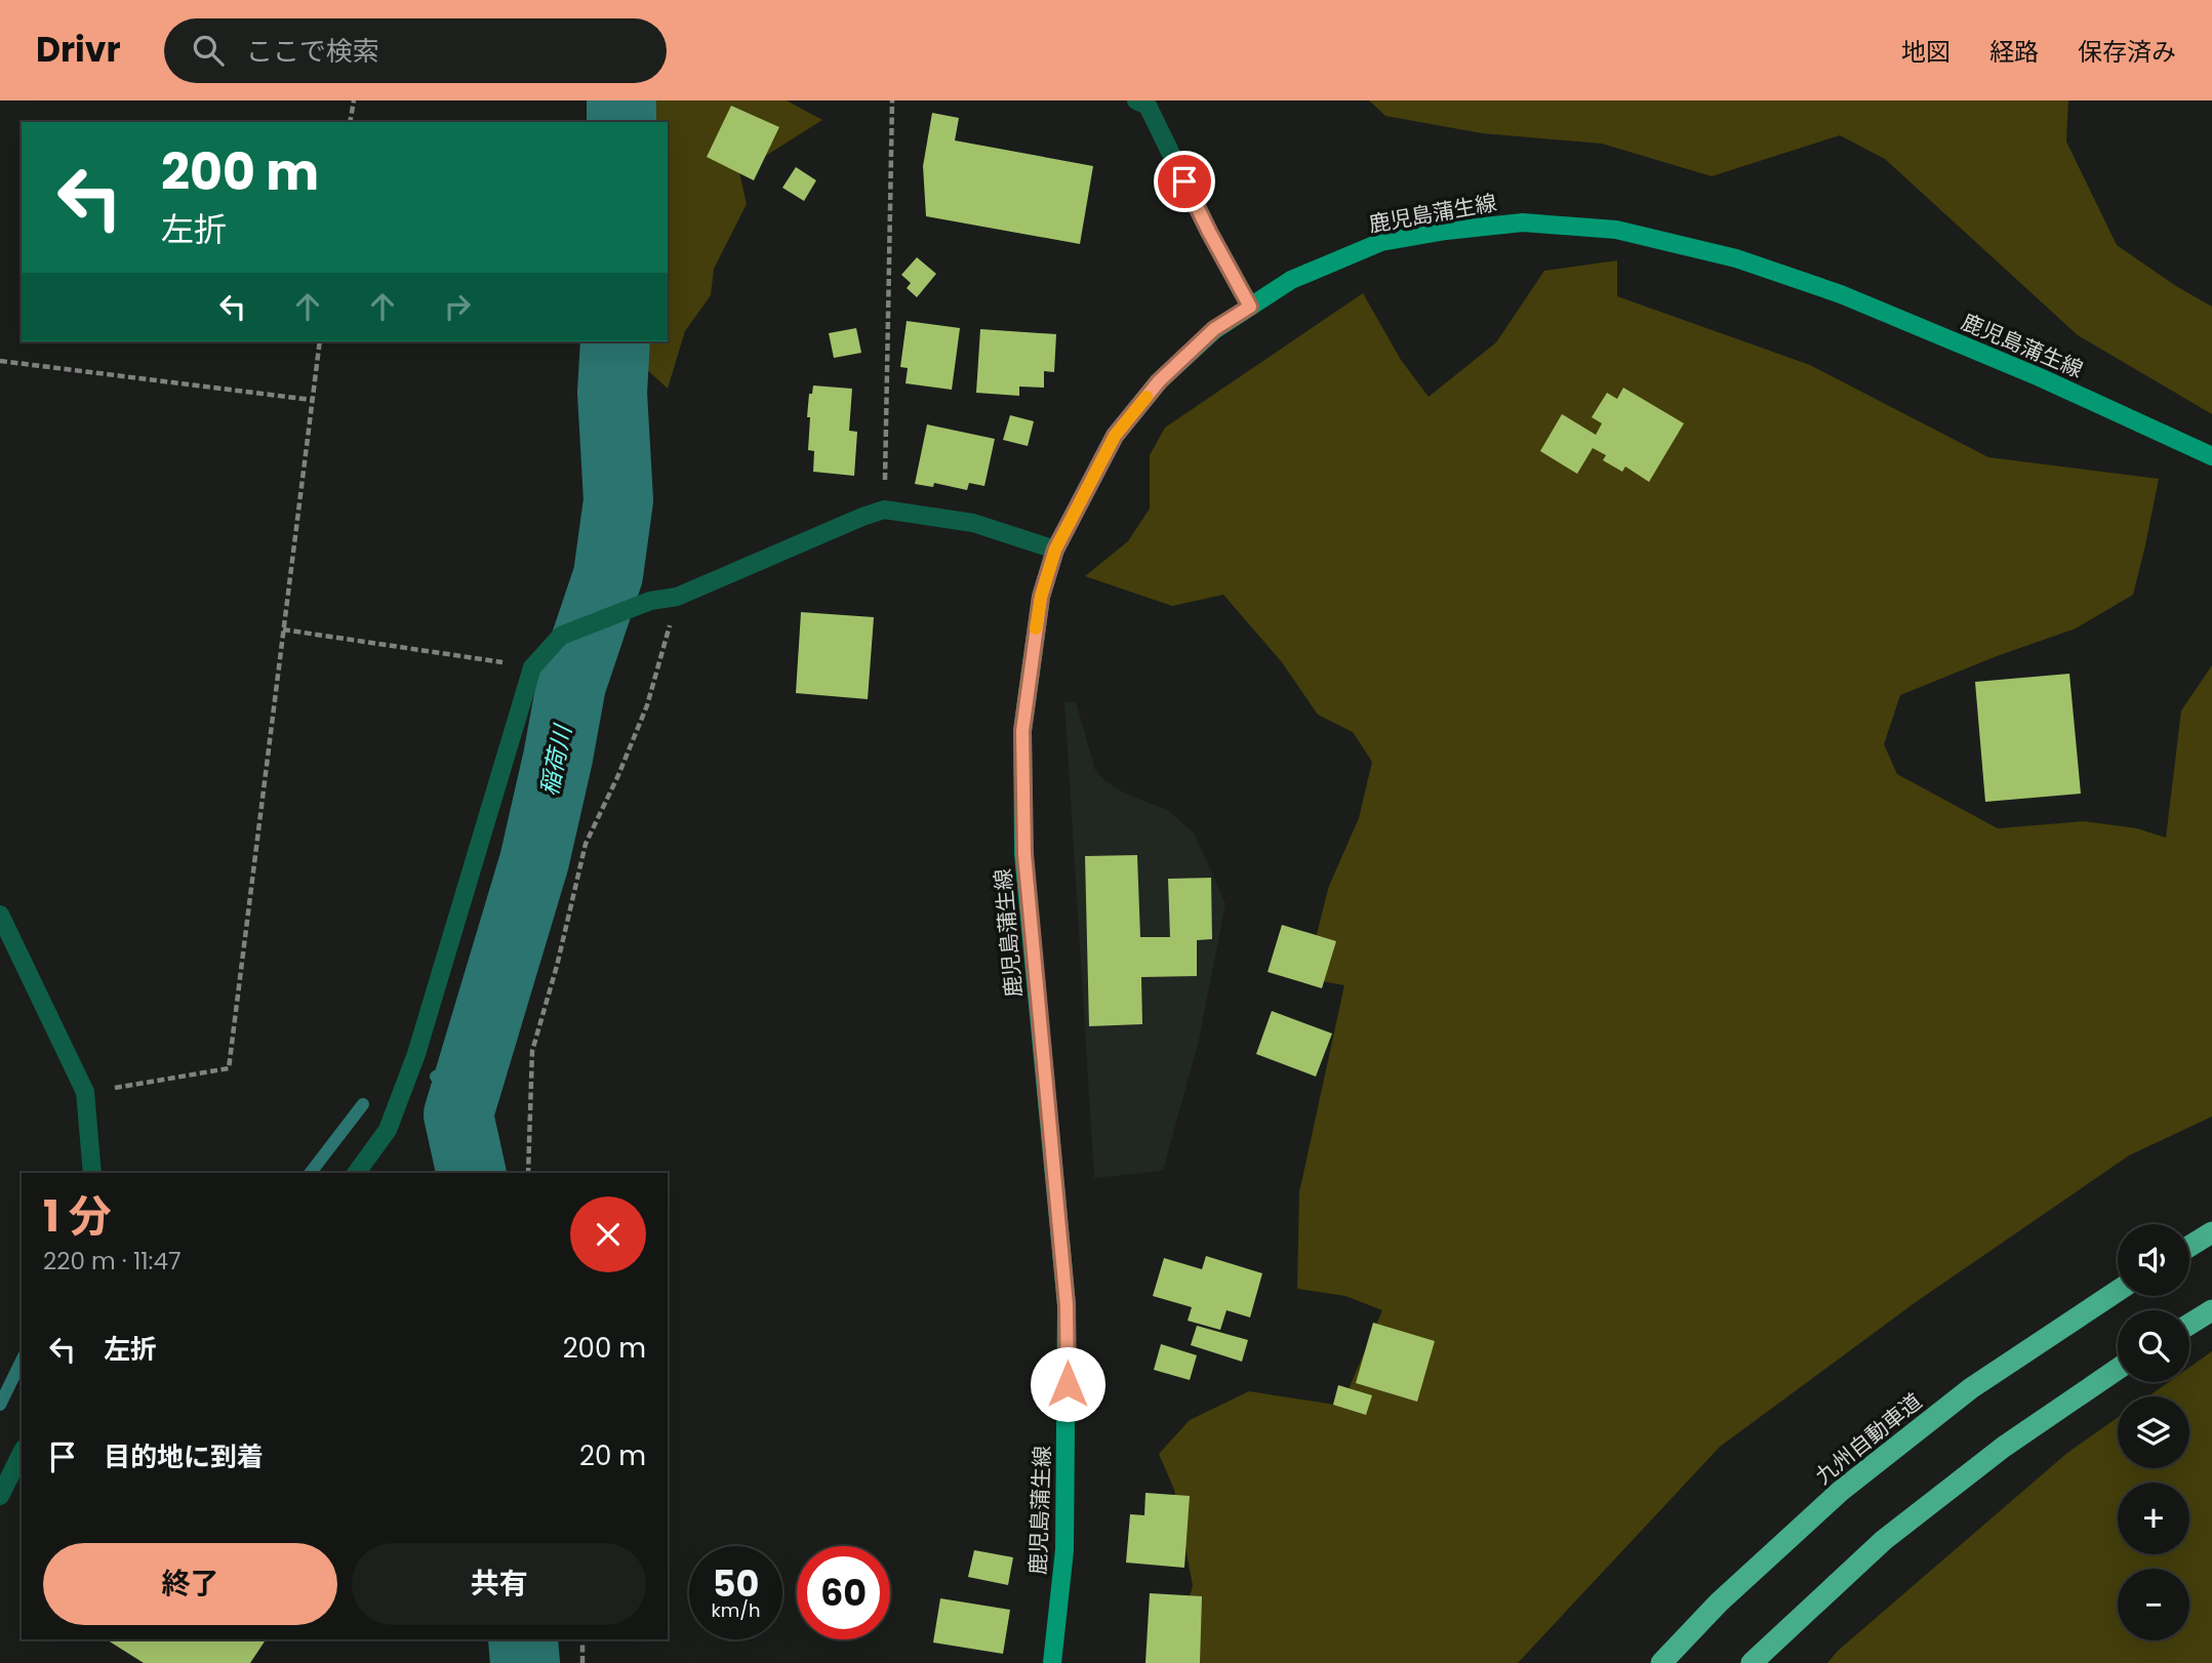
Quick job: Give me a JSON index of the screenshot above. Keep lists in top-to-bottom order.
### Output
{
  "streets": {
    "highway": ["九州自動車道"],
    "main road": ["鹿児島蒲生線"]
  },
  "water": ["稲荷川"],
  "page": {
    "header": "Drivr",
    "search": "ここで検索",
    "nav": ["地図", "経路", "保存済み"],
    "turn": ["200 m", "左折"],
    "heading": ["1 分", "220 m · 11:47"],
    "map_buttons": ["+", "−"],
    "list": [
      {
        "name": "左折",
        "value": "200 m"
      },
      {
        "name": "目的地に到着",
        "value": "20 m"
      }
    ],
    "buttons": ["終了", "共有"],
    "speed": "50 km/h",
    "limit": "60"
  }
}
